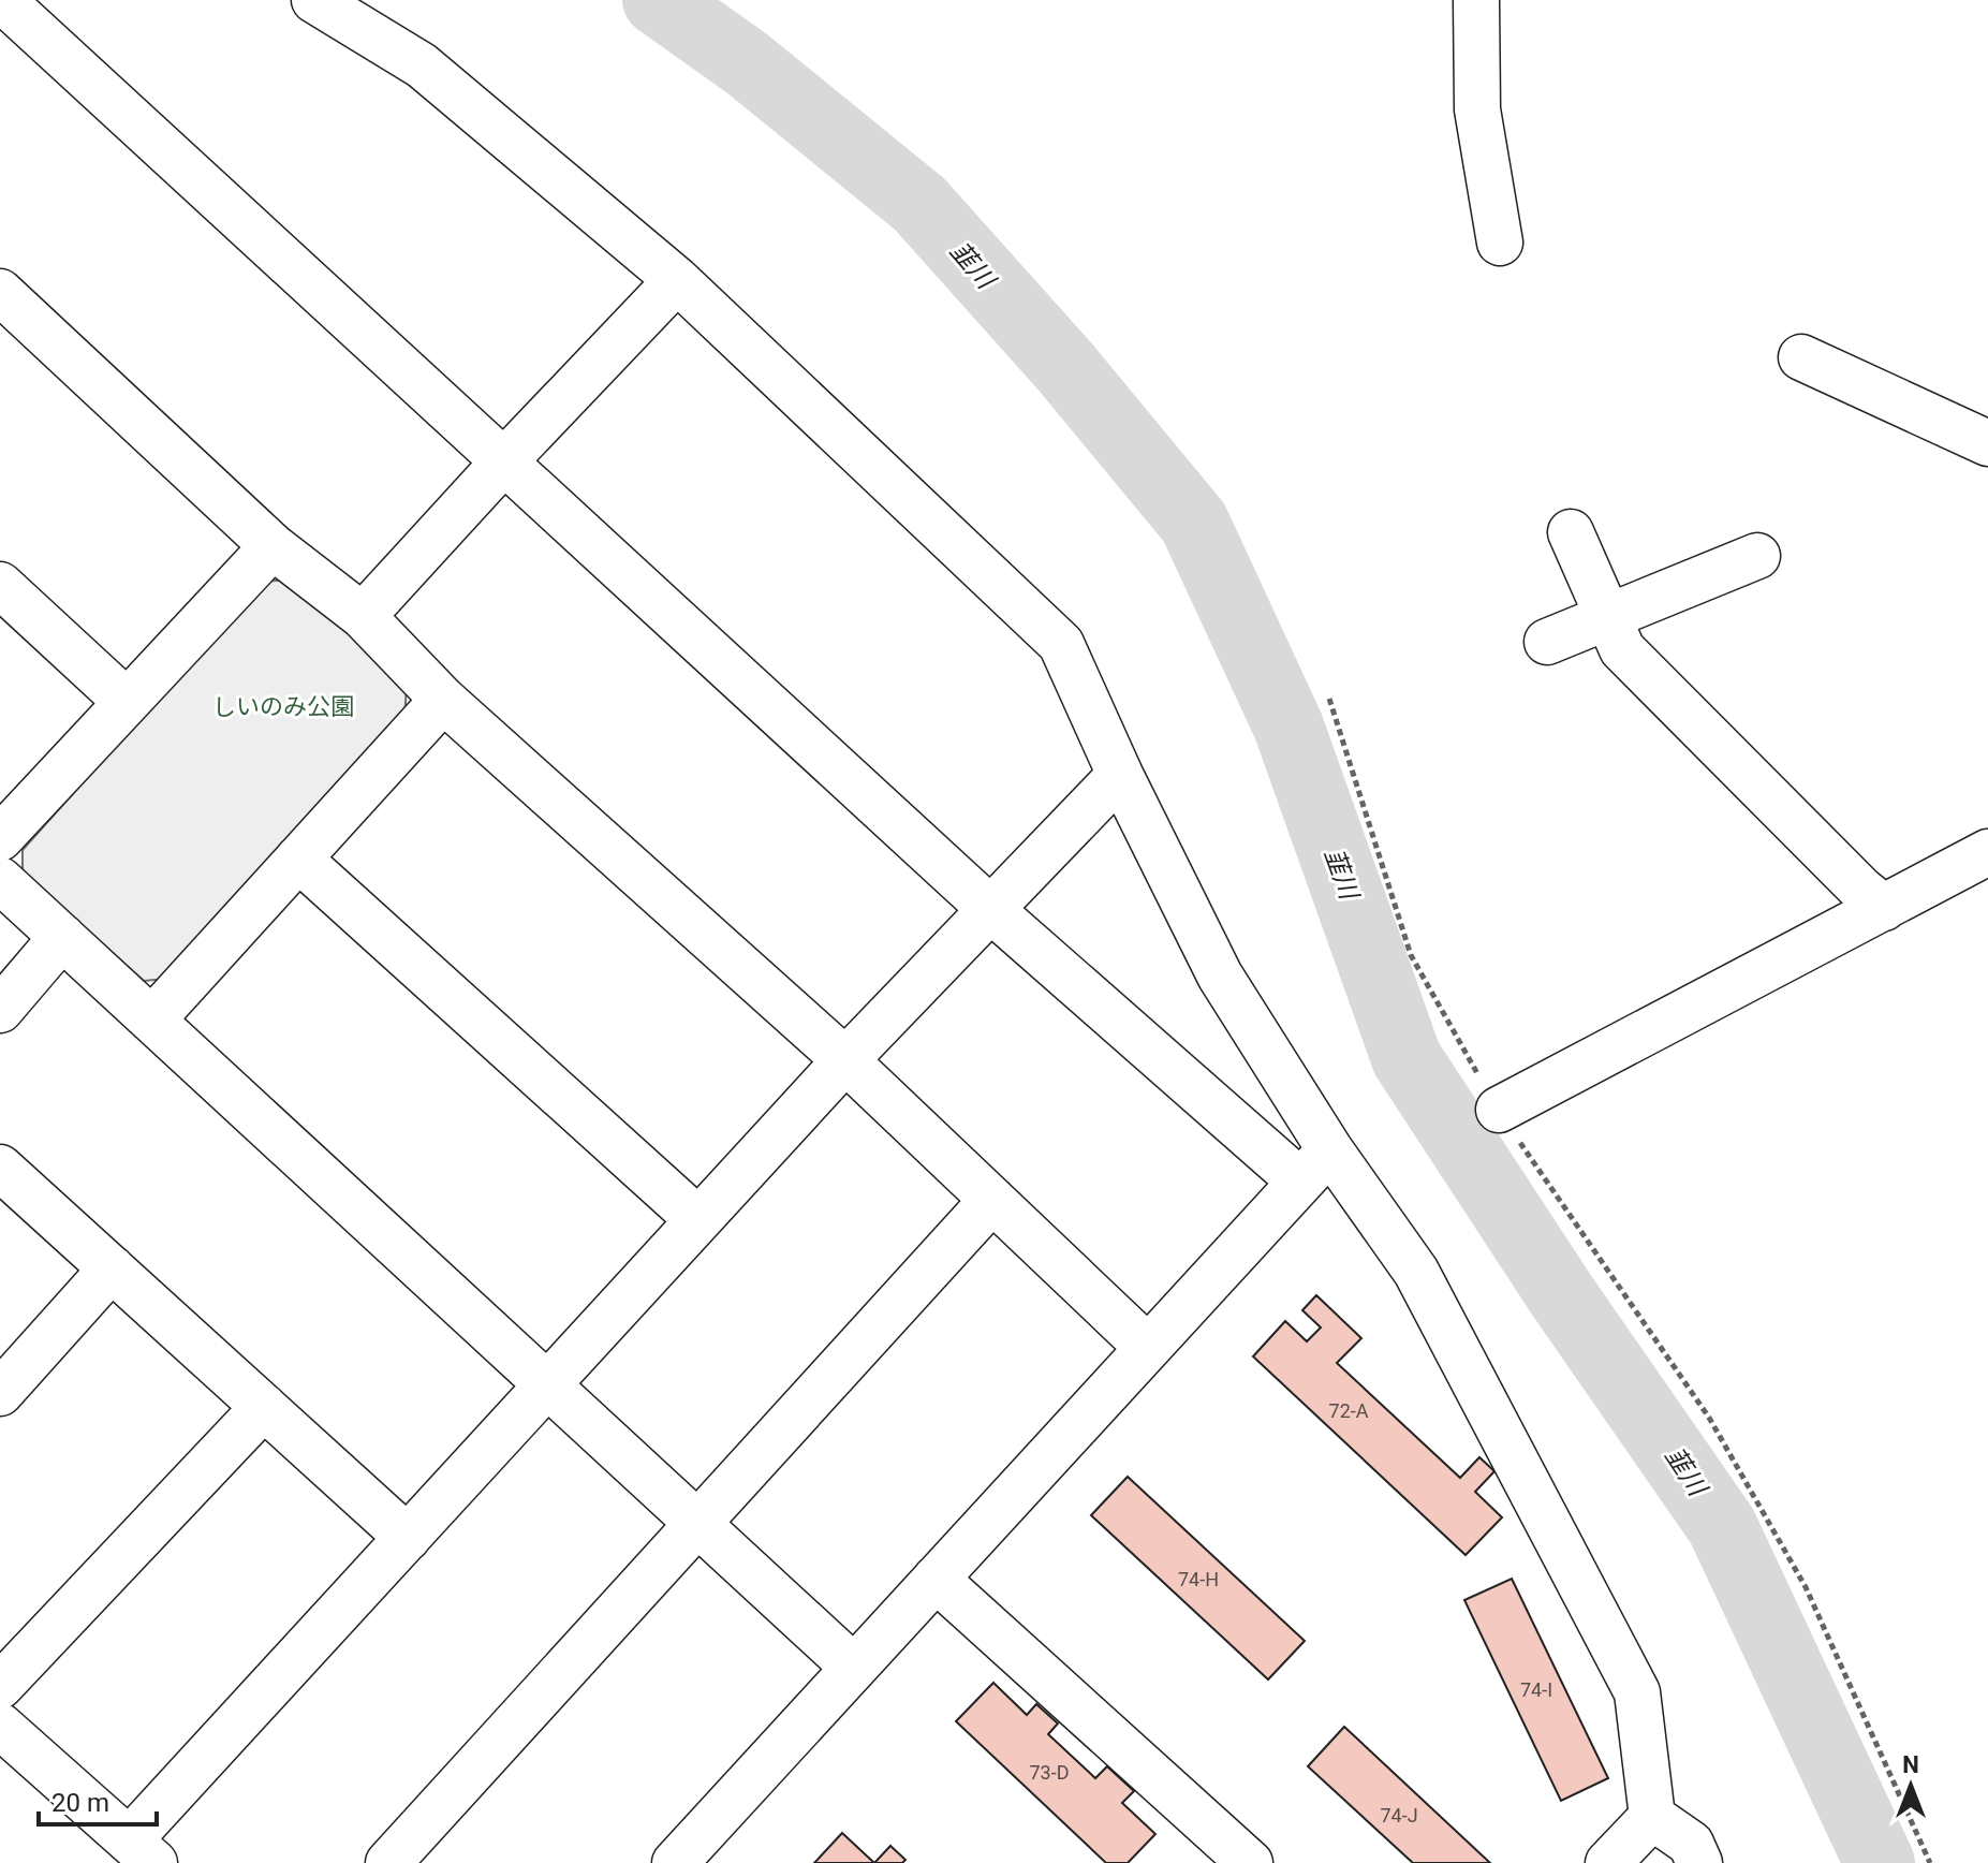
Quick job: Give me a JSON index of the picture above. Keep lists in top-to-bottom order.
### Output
{
  "water": ["韮川"],
  "parks": ["しいのみ公園"],
  "house_numbers": [
    "72-A",
    "74-H",
    "74-I",
    "73-D",
    "74-J"
  ],
  "scale_bar": "20 m",
  "north": "top"
}
